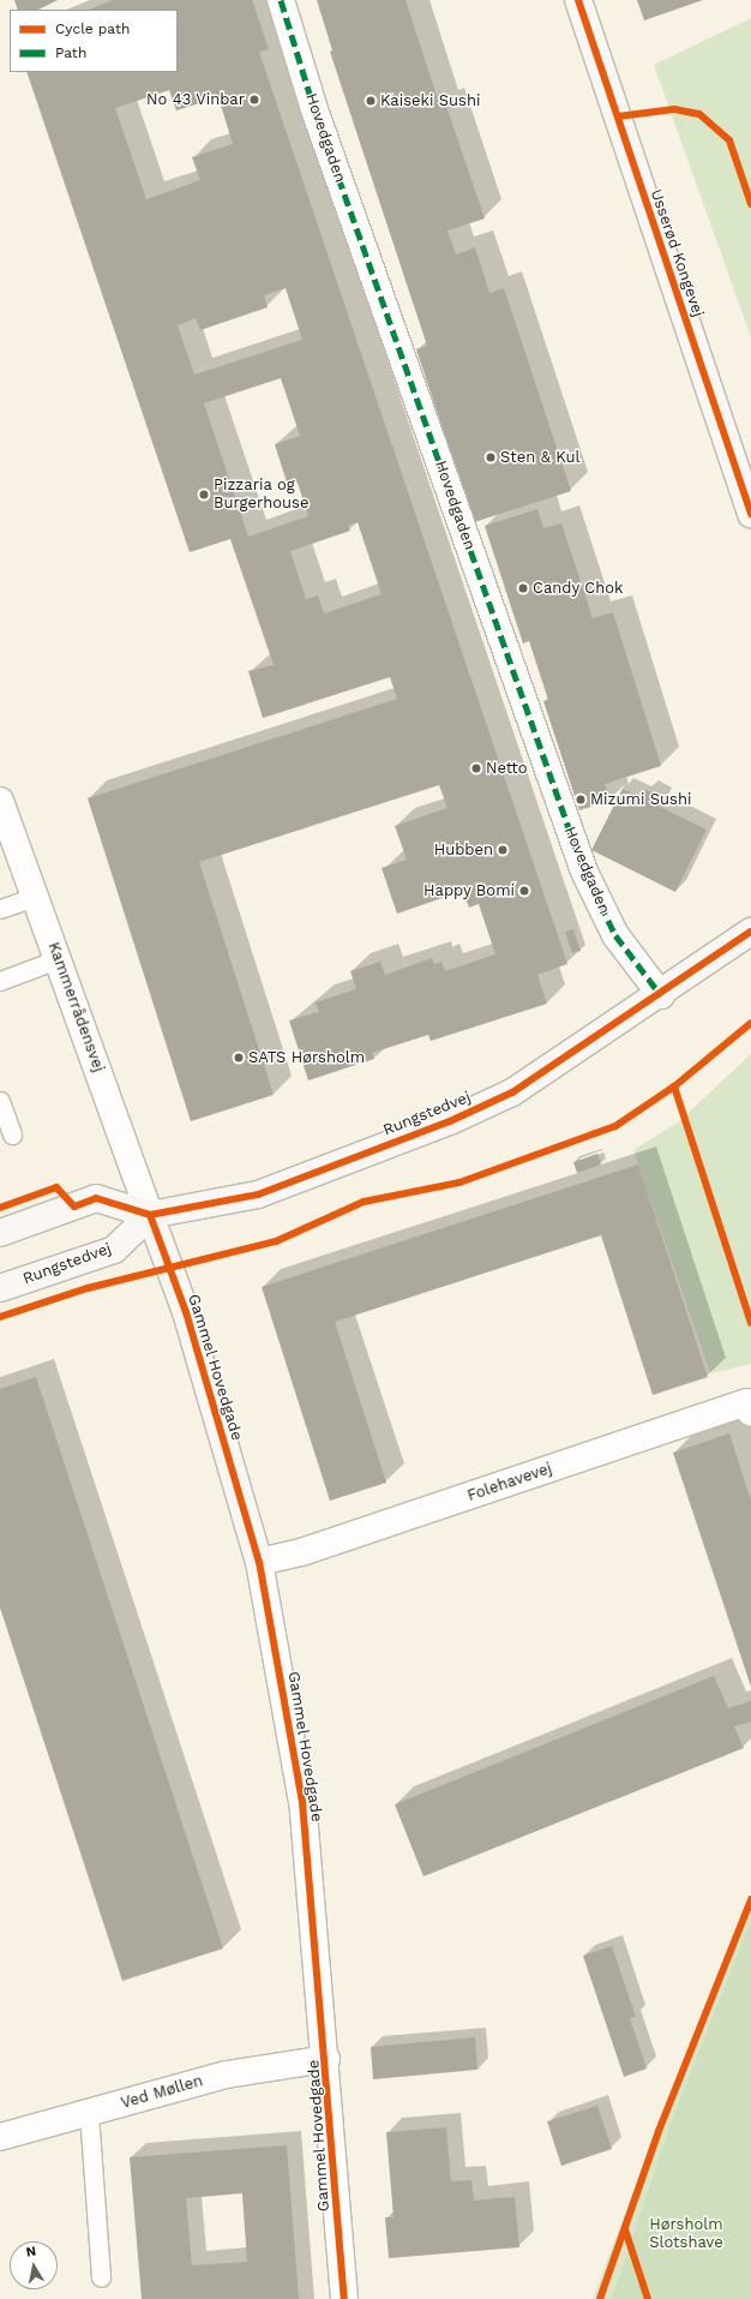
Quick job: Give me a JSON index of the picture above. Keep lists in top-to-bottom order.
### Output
{
  "streets": {
    "main road": ["Usserød Kongevej", "Rungstedvej", "Gammel Hovedgade"],
    "street": [
      "Hovedgaden",
      "Kammerrådensvej",
      "Folehavevej",
      "Ved Møllen"
    ]
  },
  "crossings": [
    ["Hovedgaden", "Rungstedvej"],
    ["Kammerrådensvej", "Rungstedvej"],
    ["Kammerrådensvej", "Gammel Hovedgade"],
    ["Rungstedvej", "Gammel Hovedgade"],
    ["Gammel Hovedgade", "Folehavevej"],
    ["Gammel Hovedgade", "Ved Møllen"]
  ],
  "parks": ["Hørsholm Slotshave"],
  "places": [
    "No 43 Vinbar",
    "Kaiseki Sushi",
    "Sten & Kul",
    "Pizzaria og Burgerhouse",
    "Candy Chok",
    "Netto",
    "Mizumi Sushi",
    "Hubben",
    "Happy Bomí",
    "SATS Hørsholm"
  ],
  "legend": ["Cycle path", "Path"],
  "north": "top"
}
